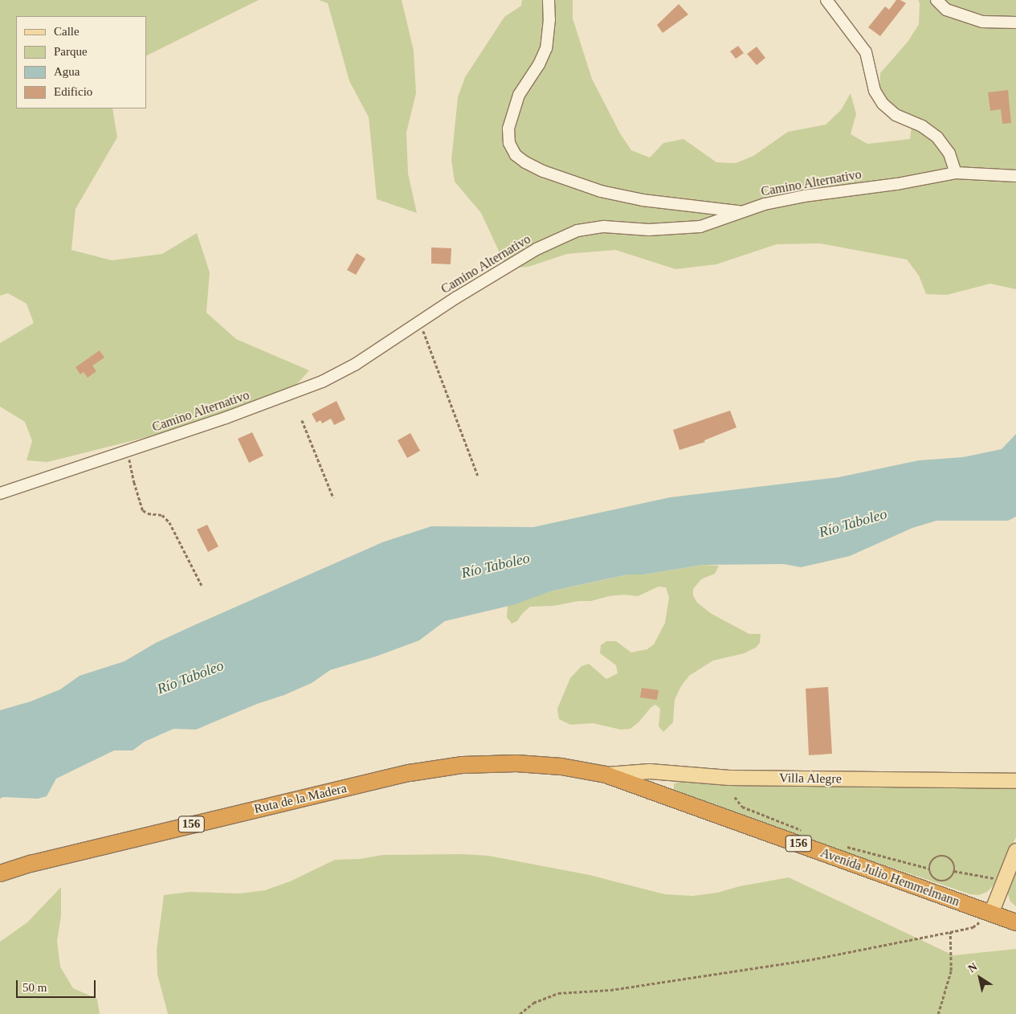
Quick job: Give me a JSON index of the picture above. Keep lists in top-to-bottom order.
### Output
{
  "streets": {
    "highway": ["Ruta de la Madera", "156", "Avenida Julio Hemmelmann"],
    "main road": ["Villa Alegre"],
    "street": ["Camino Alternativo"]
  },
  "crossings": [
    ["Villa Alegre", "Ruta de la Madera"],
    ["Villa Alegre", "Avenida Julio Hemmelmann"],
    ["Ruta de la Madera", "Avenida Julio Hemmelmann"]
  ],
  "water": ["Río Taboleo"],
  "legend": [
    "Calle",
    "Parque",
    "Agua",
    "Edificio"
  ],
  "scale_bar": "50 m",
  "north": "top left"
}
